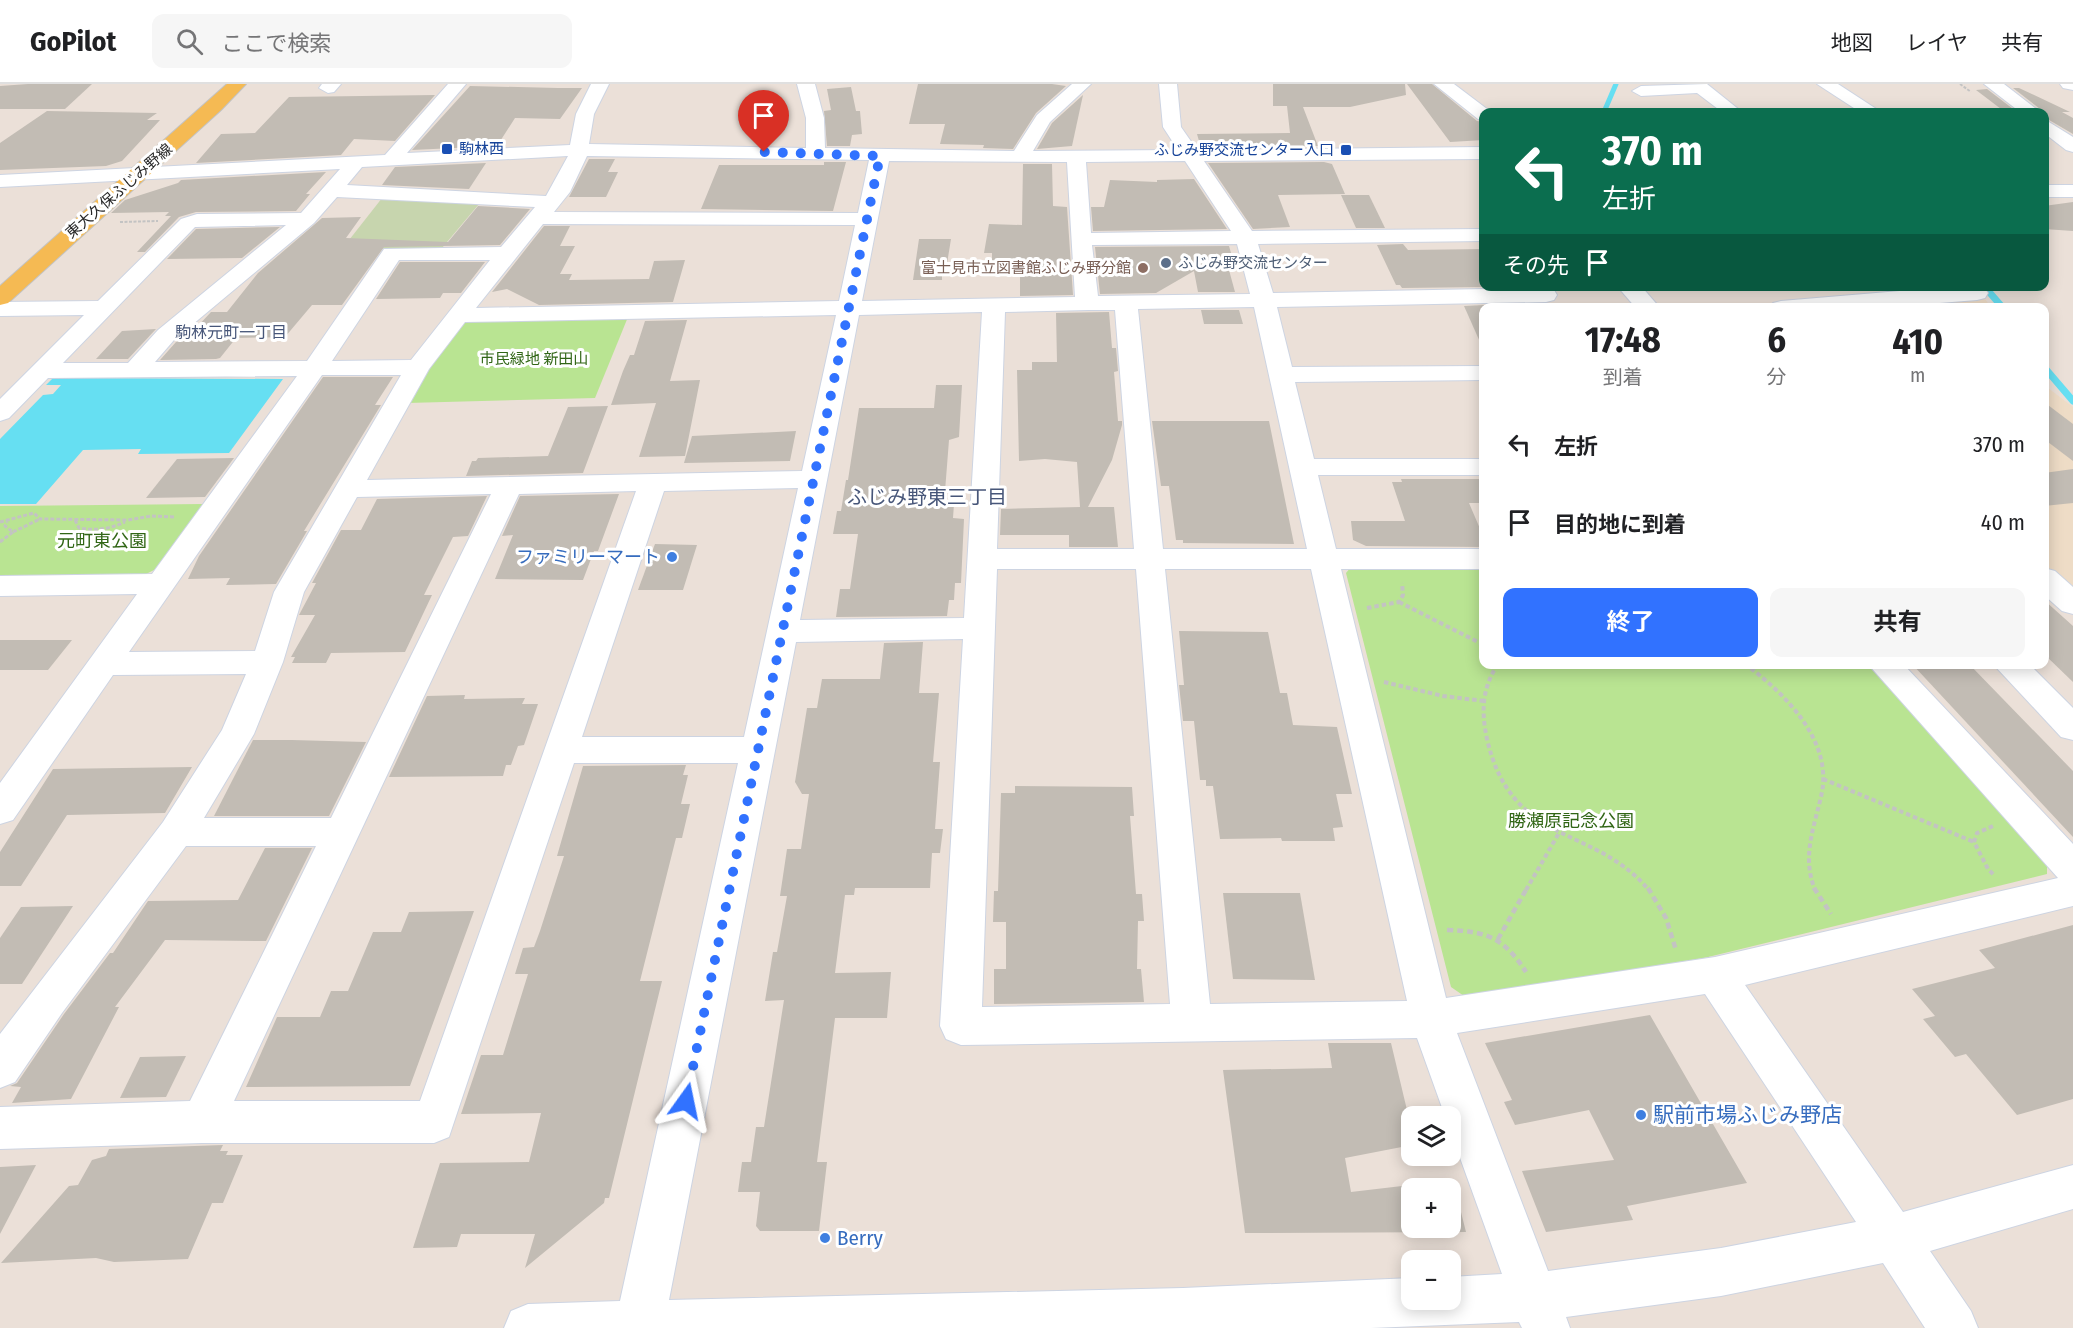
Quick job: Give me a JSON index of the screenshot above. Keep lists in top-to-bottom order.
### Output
{
  "streets": {
    "main road": ["東大久保ふじみ野線"]
  },
  "districts": ["駒林元町一丁目", "ふじみ野東三丁目"],
  "parks": ["市民緑地 新田山", "元町東公園", "勝瀬原記念公園"],
  "places": {
    "transit": ["駒林西", "ふじみ野交流センター入口"],
    "other": [
      "ふじみ野交流センター",
      "富士見市立図書館ふじみ野分館",
      "ファミリーマート",
      "駅前市場ふじみ野店",
      "Berry"
    ]
  },
  "page": {
    "header": "GoPilot",
    "search": "ここで検索",
    "nav": ["地図", "レイヤ", "共有"],
    "turn": ["370 m", "左折"],
    "then": "その先",
    "eta": [
      "17:48",
      "到着",
      "6",
      "分",
      "410",
      "m"
    ],
    "list": [
      {
        "name": "左折",
        "value": "370 m"
      },
      {
        "name": "目的地に到着",
        "value": "40 m"
      }
    ],
    "buttons": ["終了", "共有"],
    "map_buttons": ["+", "−"]
  }
}
